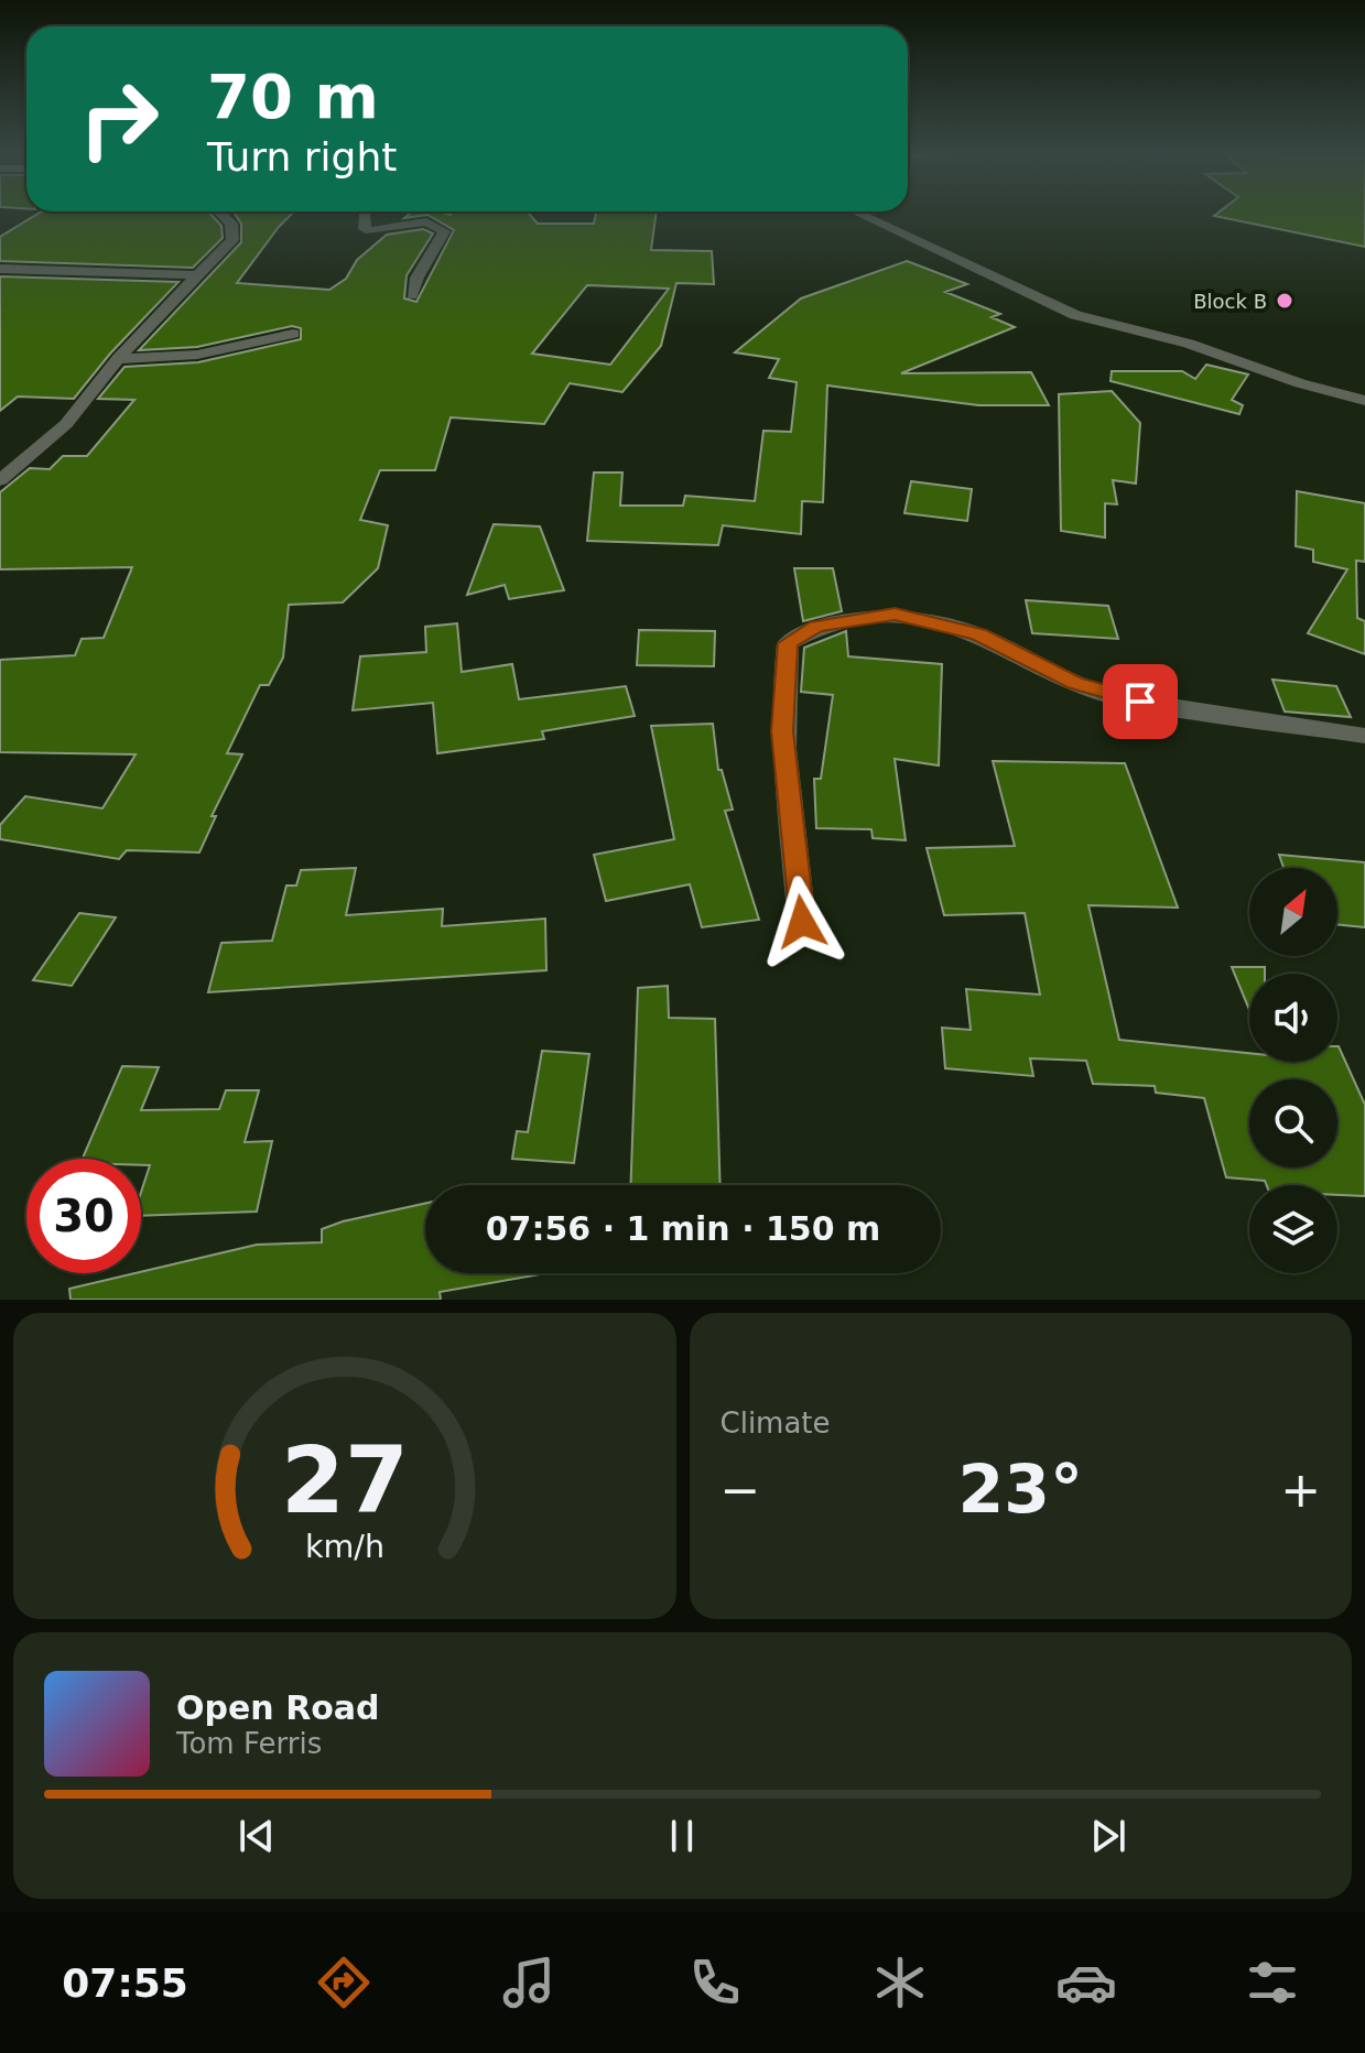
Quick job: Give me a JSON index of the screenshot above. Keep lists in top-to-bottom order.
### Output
{
  "places": ["Block B"],
  "north": "top right",
  "page": {
    "turn": ["70 m", "Turn right"],
    "limit": "30",
    "trip": "07:56 · 1 min · 150 m",
    "tile": "Climate",
    "heat": ["−", "23°", "+"],
    "song": ["Open Road", "Tom Ferris"],
    "tabs": "07:55",
    "gauge": ["27", "km/h"]
  }
}
